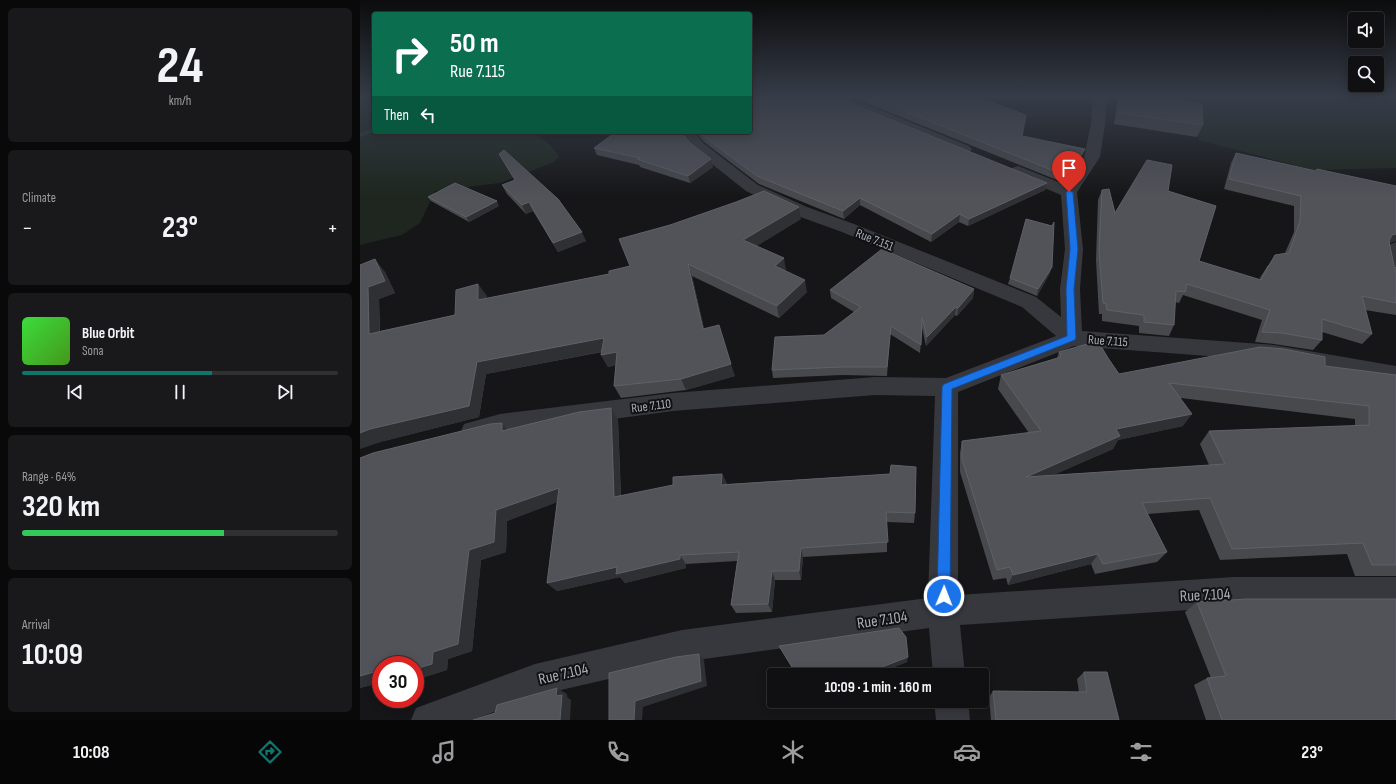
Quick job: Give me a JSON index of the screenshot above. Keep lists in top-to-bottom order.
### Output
{
  "streets": {
    "street": [
      "Rue 7.151",
      "Rue 7.115",
      "Rue 7.110",
      "Rue 7.104"
    ]
  },
  "crossings": [
    ["Rue 7.151", "Rue 7.115"],
    ["Rue 7.115", "Rue 7.110"]
  ],
  "page": {
    "tile": [
      ["24", "km/h"],
      "Climate",
      ["Range · 64%", "320 km"],
      ["Arrival", "10:09"]
    ],
    "turn": ["50 m", "Rue 7.115"],
    "then": "Then",
    "heat": ["−", "23°", "+"],
    "song": ["Blue Orbit", "Sona"],
    "limit": "30",
    "trip": "10:09 · 1 min · 160 m",
    "tabs": ["10:08", "23°"]
  }
}
